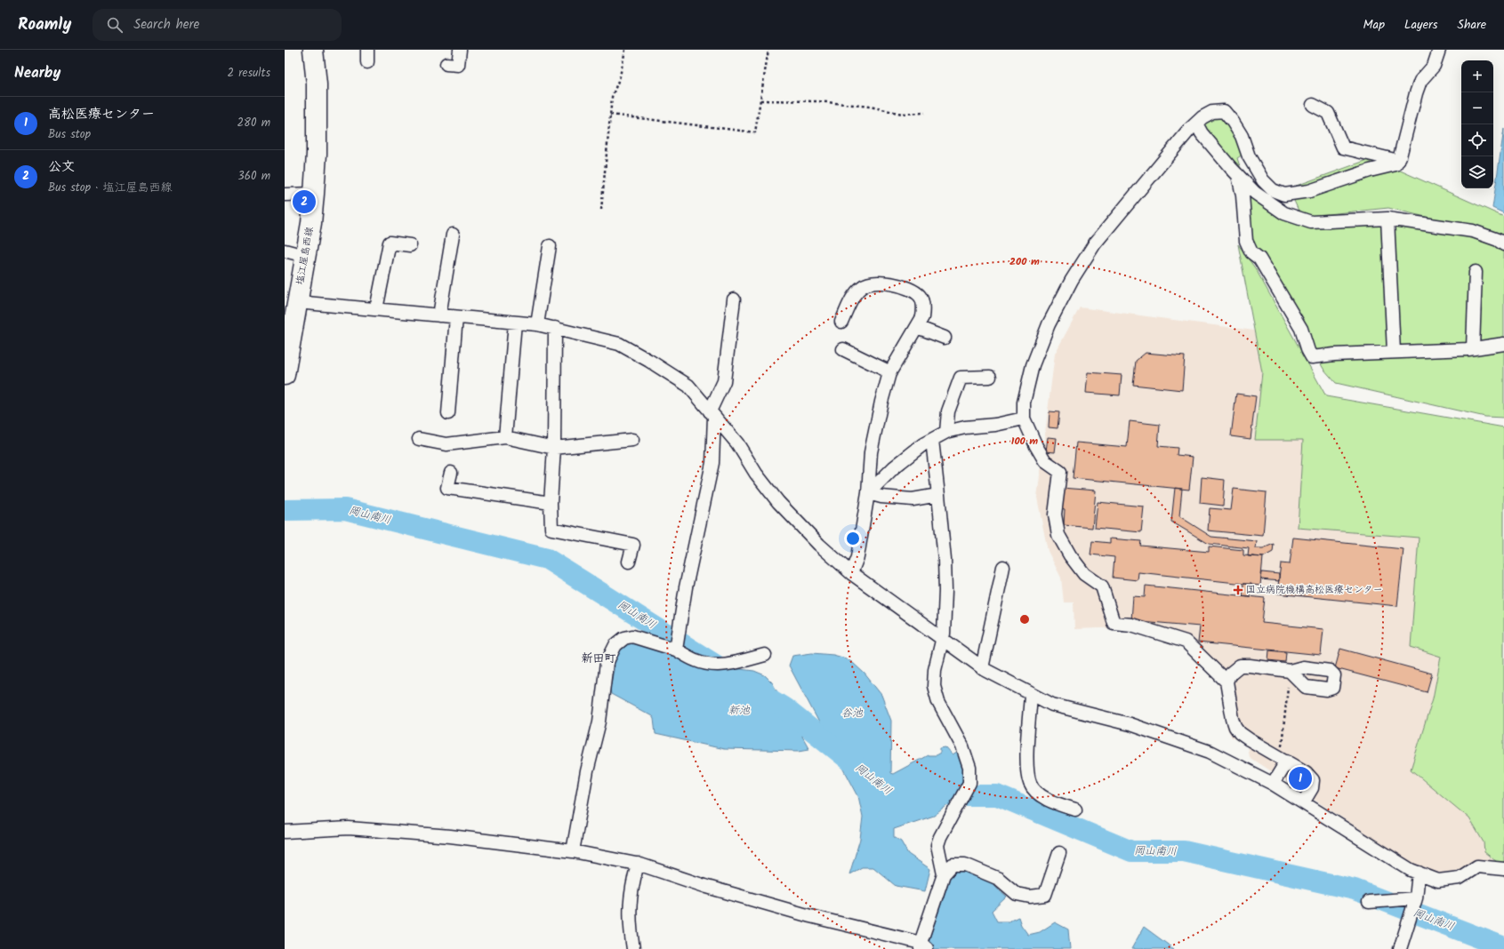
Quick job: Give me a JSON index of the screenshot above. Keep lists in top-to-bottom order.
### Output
{
  "streets": {
    "main road": ["塩江屋島西線"]
  },
  "districts": ["新田町"],
  "water": ["岡山南川", "新池", "谷池"],
  "places": {
    "health": ["国立病院機構高松医療センター"]
  },
  "page": {
    "header": "Roamly",
    "search": "Search here",
    "nav": ["Map", "Layers", "Share"],
    "heading": ["Nearby", "2 results"],
    "map_buttons": ["+", "−"],
    "list": [
      {
        "mark": "1",
        "name": "高松医療センター",
        "note": "Bus stop",
        "value": "280 m"
      },
      {
        "mark": "2",
        "name": "公文",
        "note": "Bus stop · 塩江屋島西線",
        "value": "360 m"
      }
    ],
    "pins": ["2", "1"]
  },
  "rings": ["200 m", "100 m"]
}
